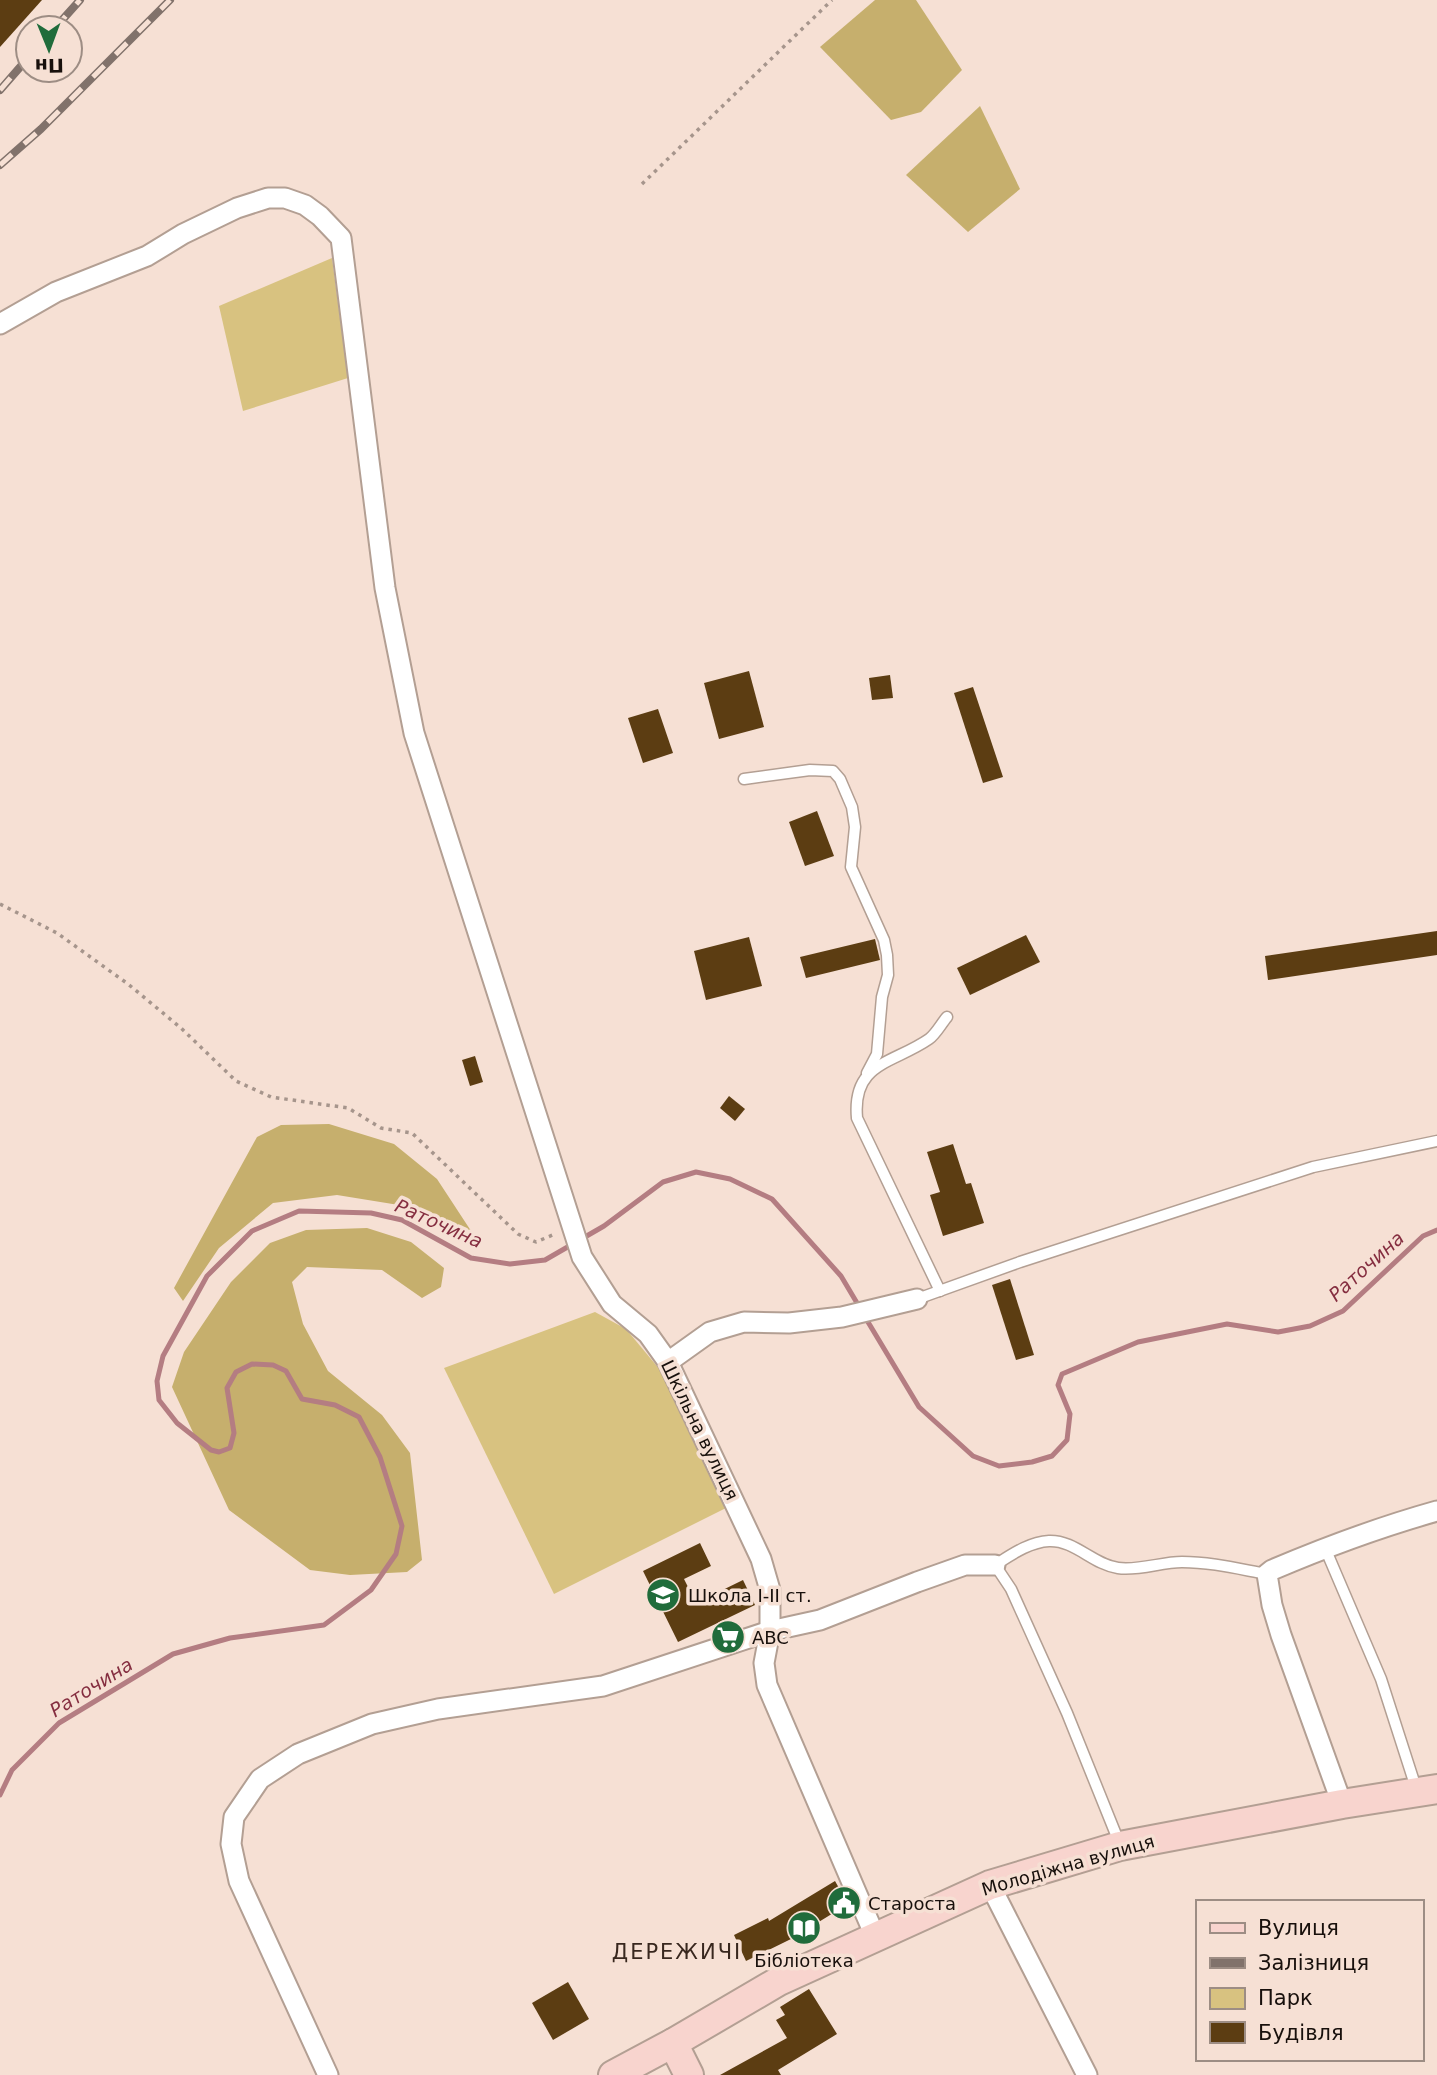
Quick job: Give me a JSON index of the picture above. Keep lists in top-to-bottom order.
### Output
{
  "streets": {
    "street": ["Шкільна вулиця", "Молодіжна вулиця"]
  },
  "crossings": [
    ["Шкільна вулиця", "Молодіжна вулиця"]
  ],
  "districts": ["ДЕРЕЖИЧІ"],
  "water": ["Раточина"],
  "places": {
    "school or university": ["Школа І-ІІ ст."],
    "supermarket": ["ABC"],
    "public building": ["Староста"],
    "library": ["Бібліотека"]
  },
  "legend": [
    "Вулиця",
    "Залізниця",
    "Парк",
    "Будівля"
  ],
  "north": "bottom"
}
